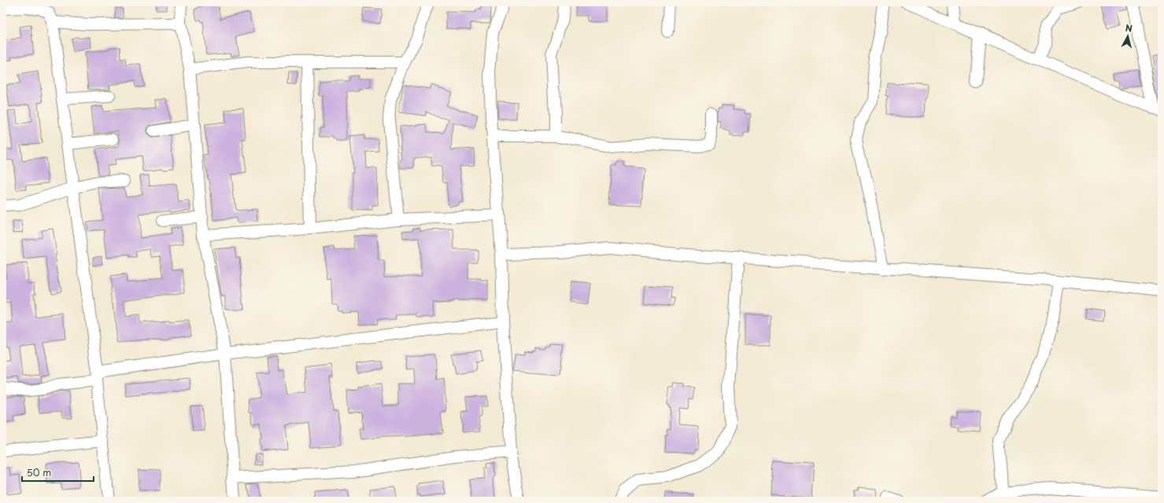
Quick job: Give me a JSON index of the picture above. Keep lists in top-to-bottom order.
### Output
{
  "scale_bar": "50 m",
  "north": "top"
}
